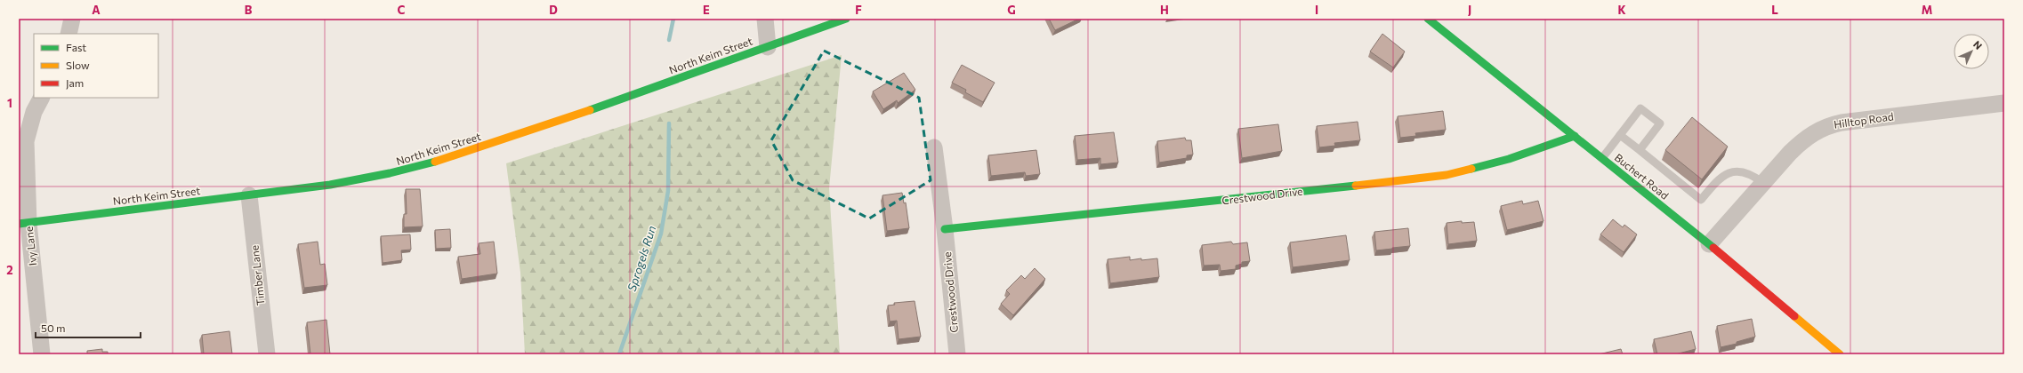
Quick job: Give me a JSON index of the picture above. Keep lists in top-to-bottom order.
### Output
{
  "streets": {
    "street": [
      "North Keim Street",
      "Hilltop Road",
      "Buchert Road",
      "Crestwood Drive",
      "Ivy Lane",
      "Timber Lane"
    ]
  },
  "crossings": [
    ["North Keim Street", "Ivy Lane"],
    ["North Keim Street", "Timber Lane"],
    ["Hilltop Road", "Buchert Road"],
    ["Buchert Road", "Crestwood Drive"]
  ],
  "water": ["Sprogels Run"],
  "legend": ["Fast", "Slow", "Jam"],
  "scale_bar": "50 m",
  "north": "top right",
  "grid": {
    "columns": [
      "A",
      "B",
      "C",
      "D",
      "E",
      "F",
      "G",
      "H",
      "I",
      "J",
      "K",
      "L",
      "M"
    ],
    "rows": ["1", "2"]
  }
}
